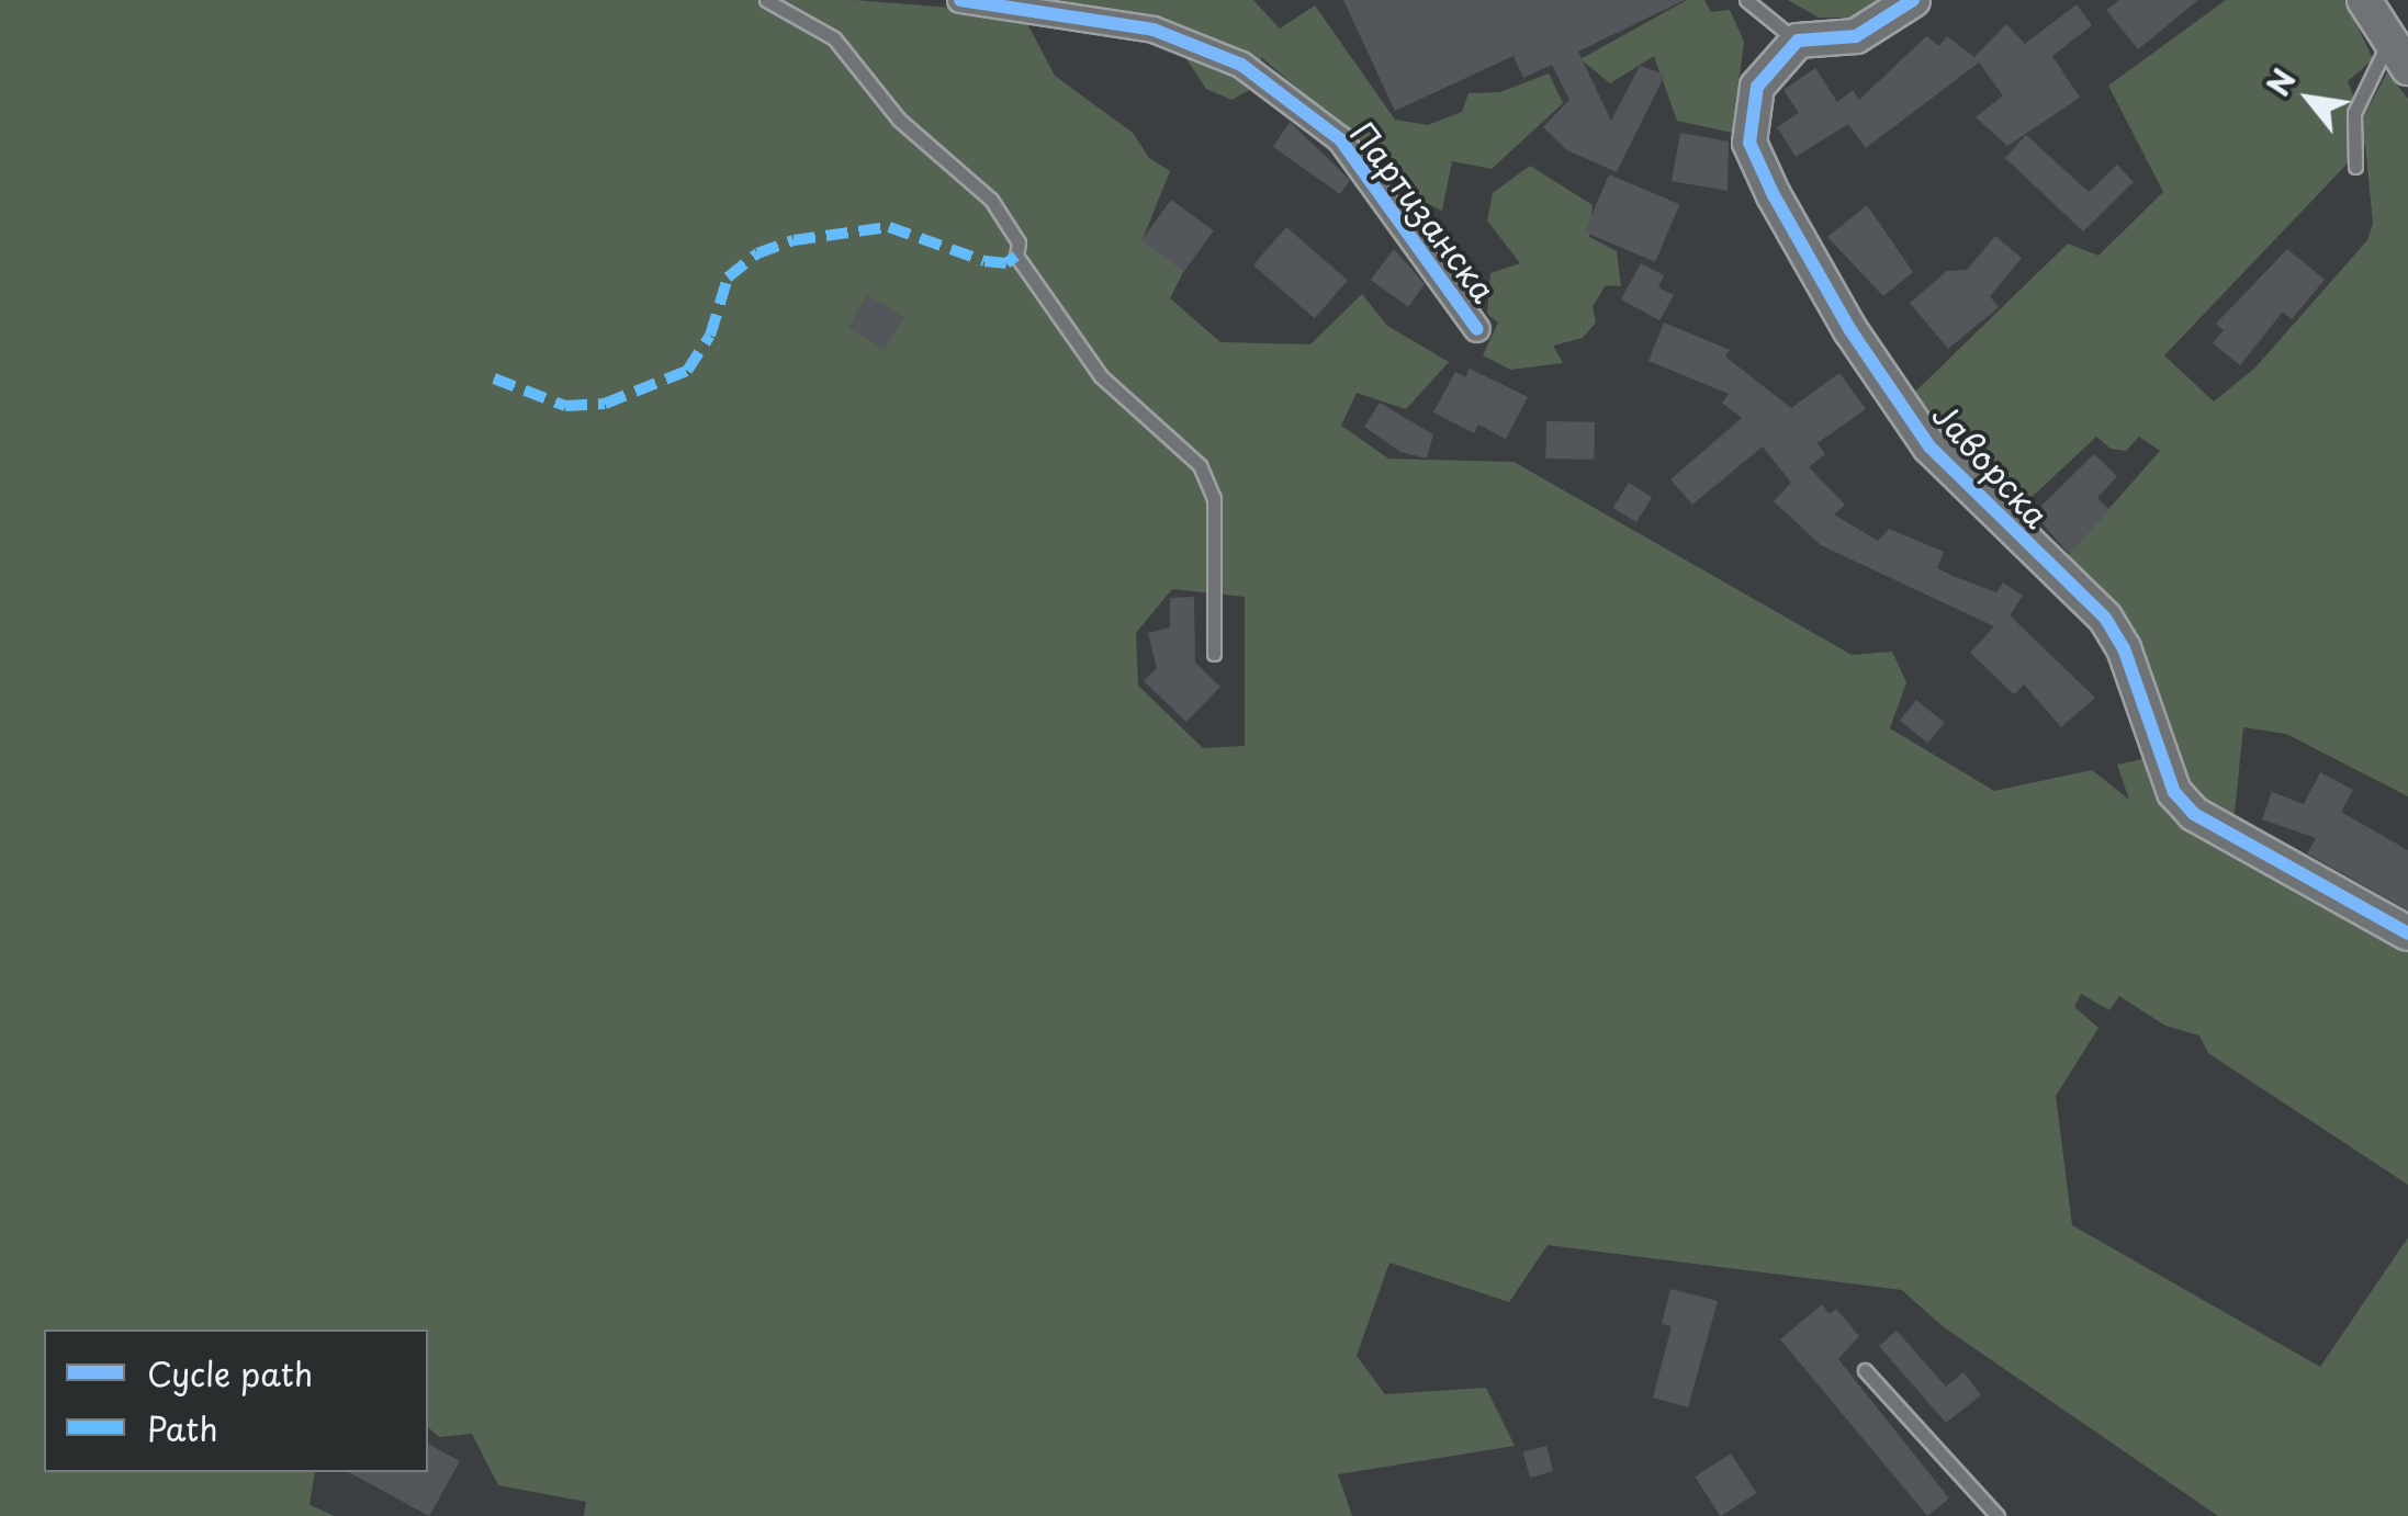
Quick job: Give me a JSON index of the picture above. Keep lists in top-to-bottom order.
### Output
{
  "streets": {
    "street": ["Партизанска", "Јаворска"]
  },
  "legend": ["Cycle path", "Path"],
  "north": "top left"
}
